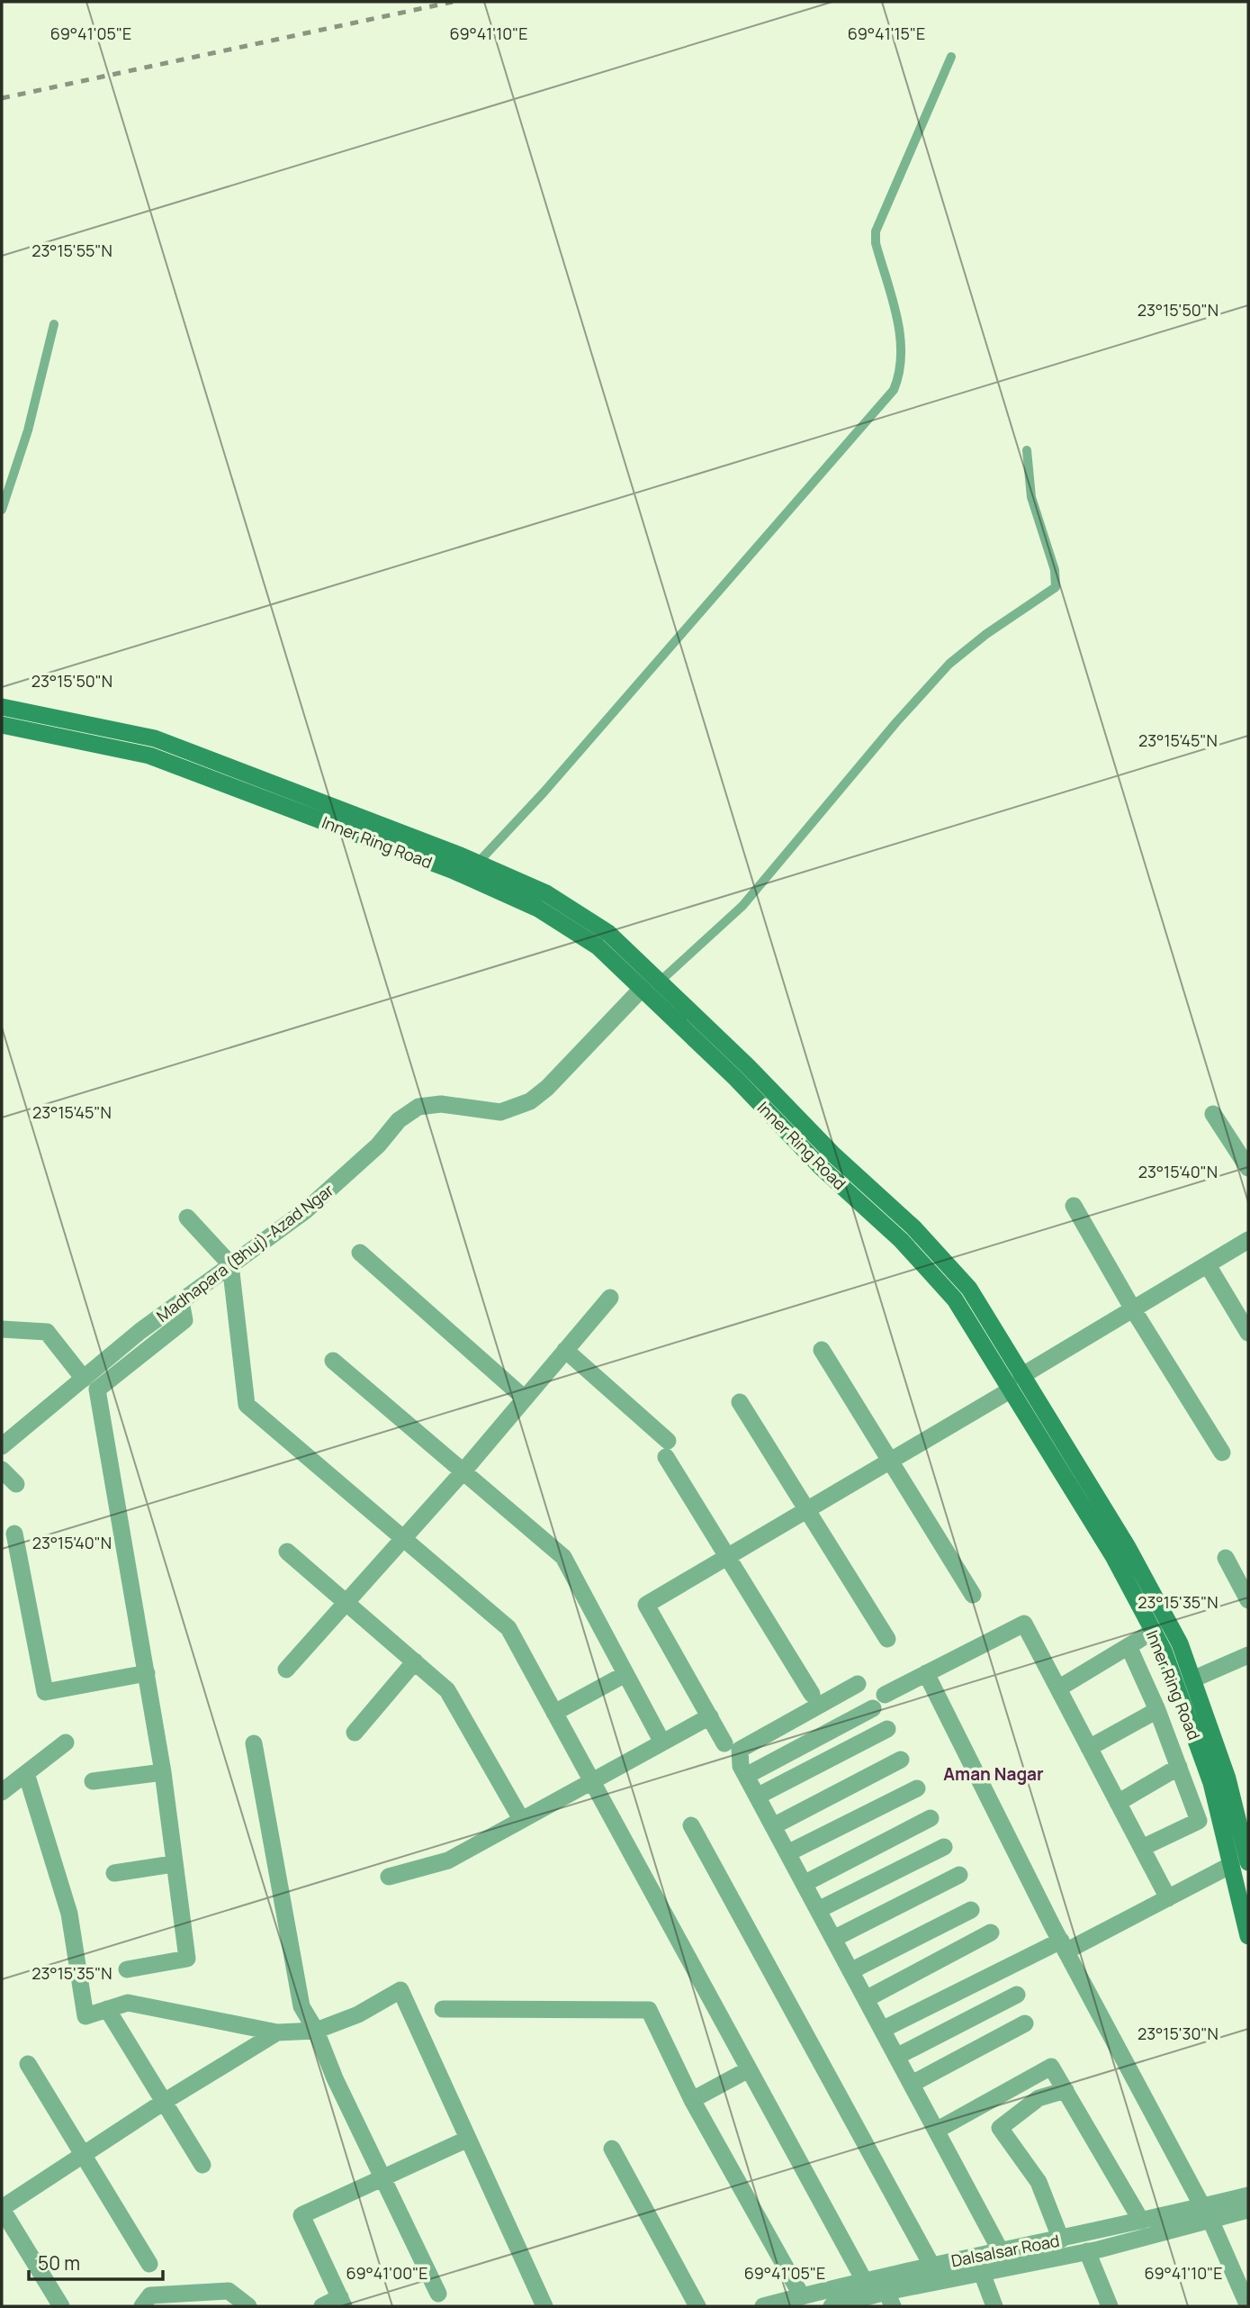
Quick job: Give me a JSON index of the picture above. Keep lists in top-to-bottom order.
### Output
{
  "streets": {
    "main road": ["Inner Ring Road"],
    "street": ["Madhapara (Bhuj)-Azad Ngar", "Dalsalsar Road"]
  },
  "crossings": [
    ["Inner Ring Road", "Madhapara (Bhuj)-Azad Ngar"]
  ],
  "districts": ["Aman Nagar"],
  "scale_bar": "50 m",
  "coordinates": [
    "69°41'05\"E",
    "69°41'10\"E",
    "69°41'15\"E",
    "23°15'55\"N",
    "23°15'50\"N",
    "23°15'45\"N",
    "23°15'40\"N",
    "23°15'35\"N",
    "23°15'30\"N",
    "69°41'00\"E"
  ]
}
